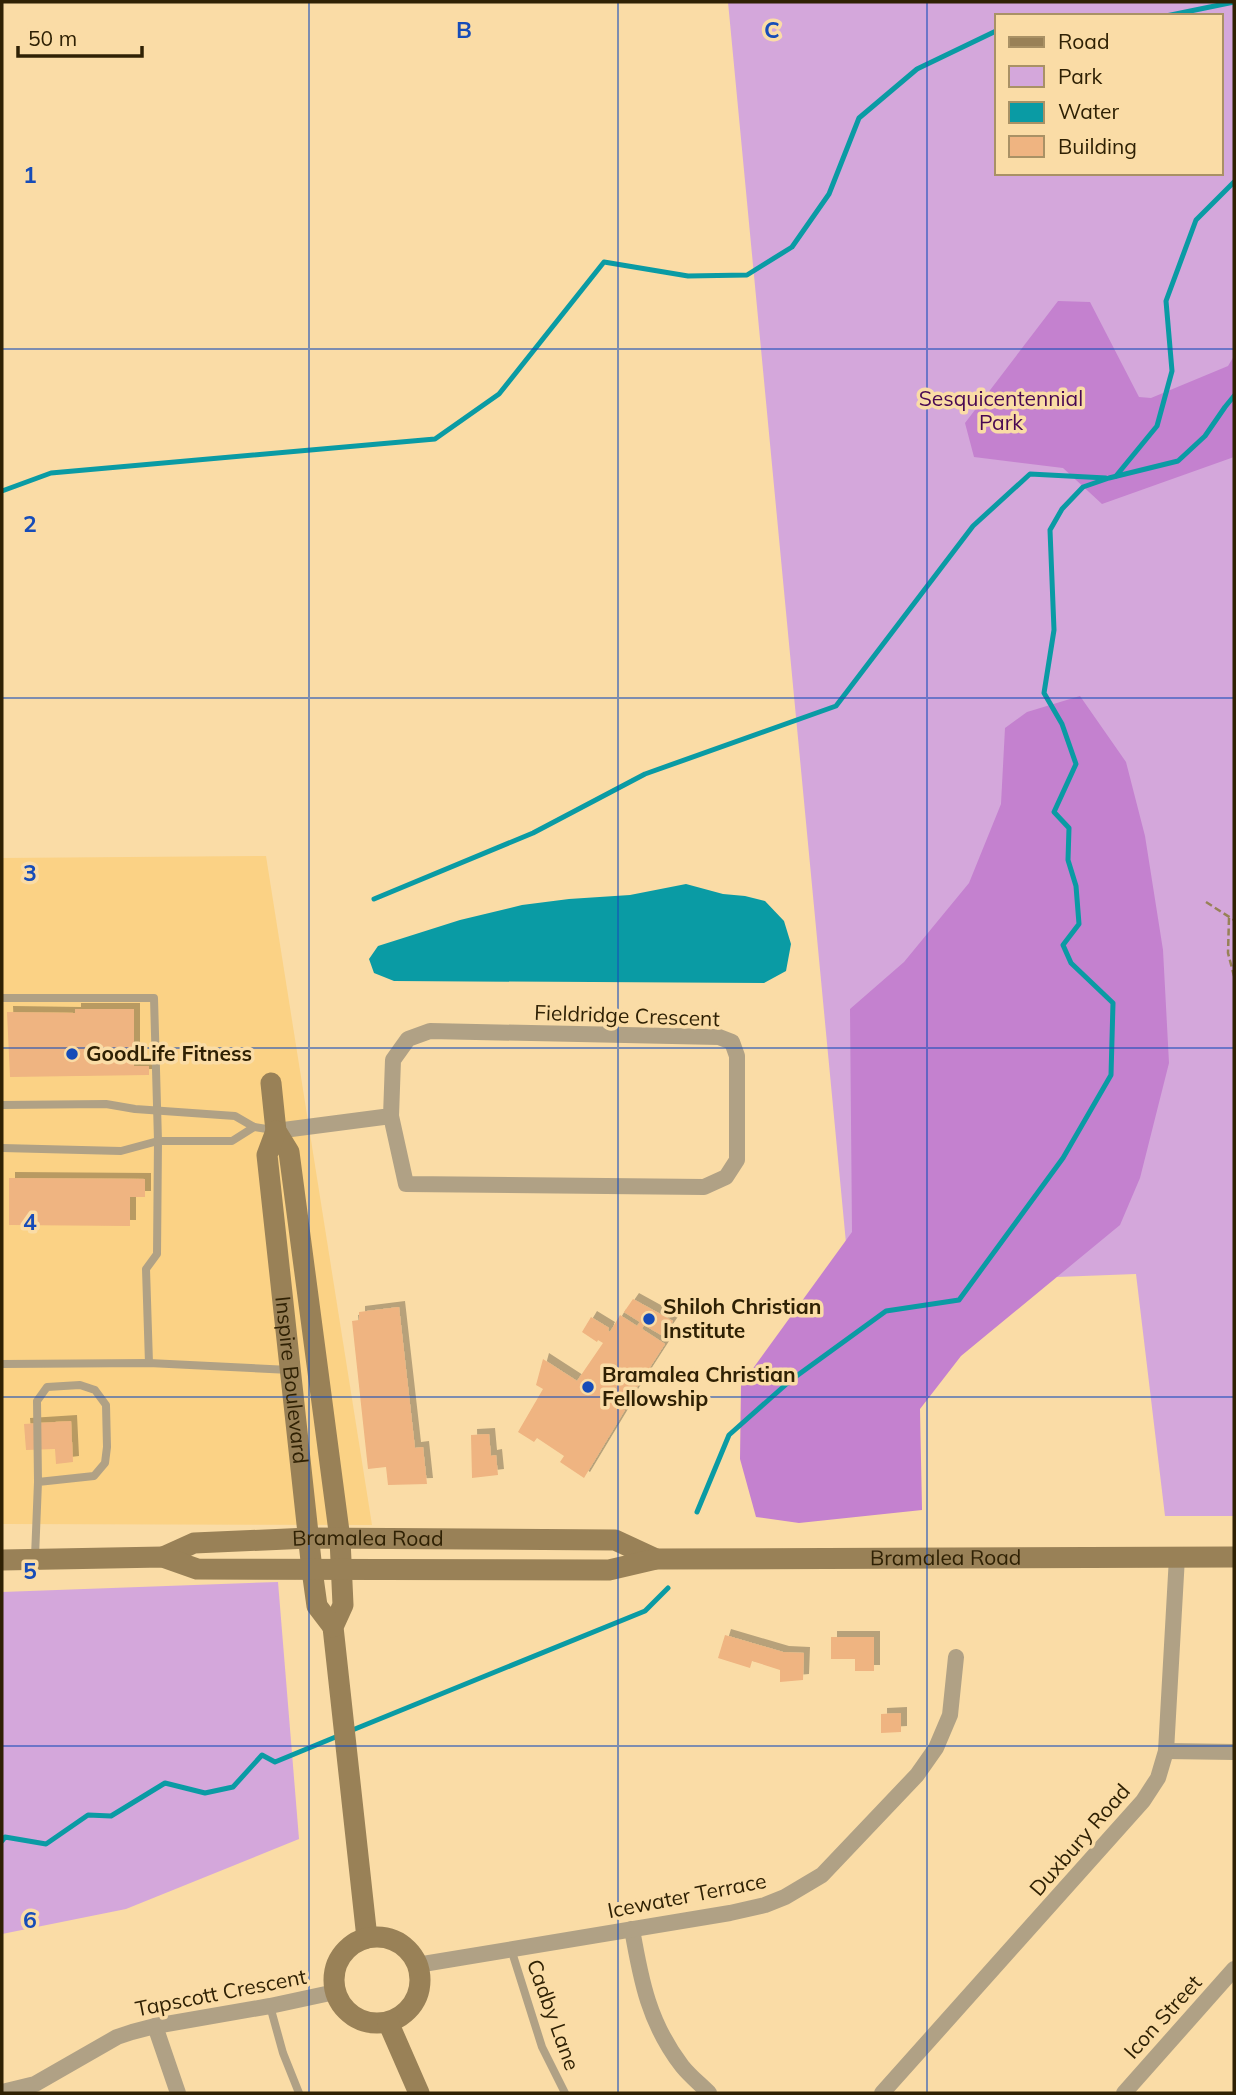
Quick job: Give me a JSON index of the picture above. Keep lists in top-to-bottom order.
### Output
{
  "streets": {
    "main road": ["Inspire Boulevard", "Bramalea Road"],
    "street": [
      "Fieldridge Crescent",
      "Duxbury Road",
      "Icewater Terrace",
      "Tapscott Crescent",
      "Icon Street"
    ],
    "lane": ["Cadby Lane"]
  },
  "crossings": [
    ["Inspire Boulevard", "Bramalea Road"],
    ["Inspire Boulevard", "Icewater Terrace"],
    ["Inspire Boulevard", "Tapscott Crescent"],
    ["Bramalea Road", "Duxbury Road"],
    ["Icewater Terrace", "Tapscott Crescent"],
    ["Icewater Terrace", "Cadby Lane"]
  ],
  "parks": ["Sesquicentennial Park"],
  "places": ["GoodLife Fitness", "Shiloh Christian Institute", "Bramalea Christian Fellowship"],
  "legend": [
    "Road",
    "Park",
    "Water",
    "Building"
  ],
  "scale_bar": "50 m",
  "grid": {
    "columns": ["B", "C"],
    "rows": [
      "1",
      "2",
      "3",
      "4",
      "5",
      "6"
    ]
  }
}
